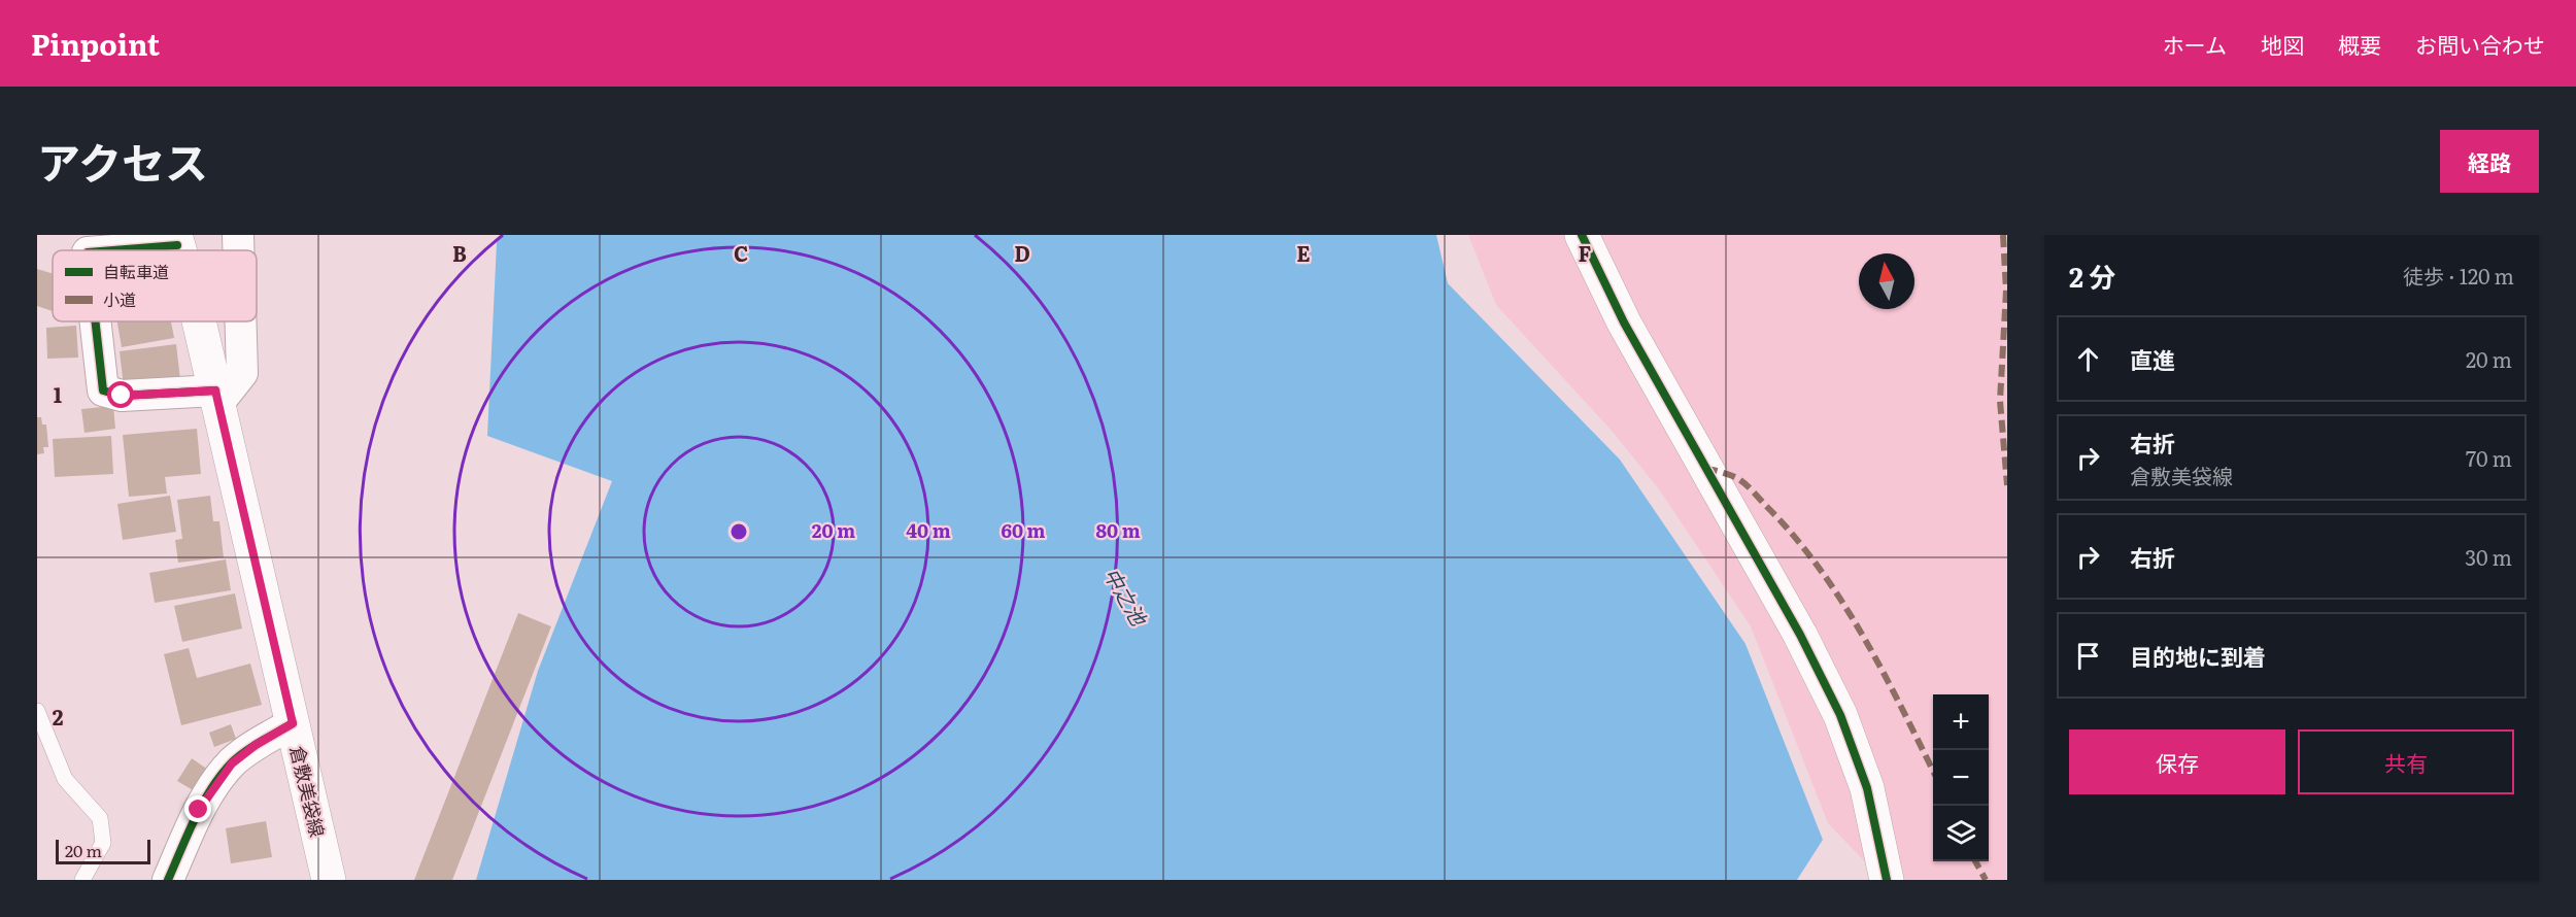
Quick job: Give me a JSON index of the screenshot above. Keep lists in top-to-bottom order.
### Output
{
  "streets": {
    "street": ["倉敷美袋線"]
  },
  "water": ["中之池"],
  "legend": ["自転車道", "小道"],
  "scale_bar": "20 m",
  "north": "top",
  "page": {
    "header": "Pinpoint",
    "nav": [
      "ホーム",
      "地図",
      "概要",
      "お問い合わせ"
    ],
    "title": "アクセス",
    "buttons": [
      "経路",
      ["保存", "共有"]
    ],
    "heading": ["2 分", "徒歩 · 120 m"],
    "list": [
      ["直進", "20 m"],
      ["右折", "倉敷美袋線", "70 m"],
      ["右折", "30 m"],
      "目的地に到着"
    ],
    "map_buttons": ["+", "−"],
    "scale": "20 m"
  },
  "grid": {
    "columns": [
      "B",
      "C",
      "D",
      "E",
      "F"
    ],
    "rows": ["1", "2"]
  },
  "rings": [
    "20 m",
    "40 m",
    "60 m",
    "80 m"
  ]
}
